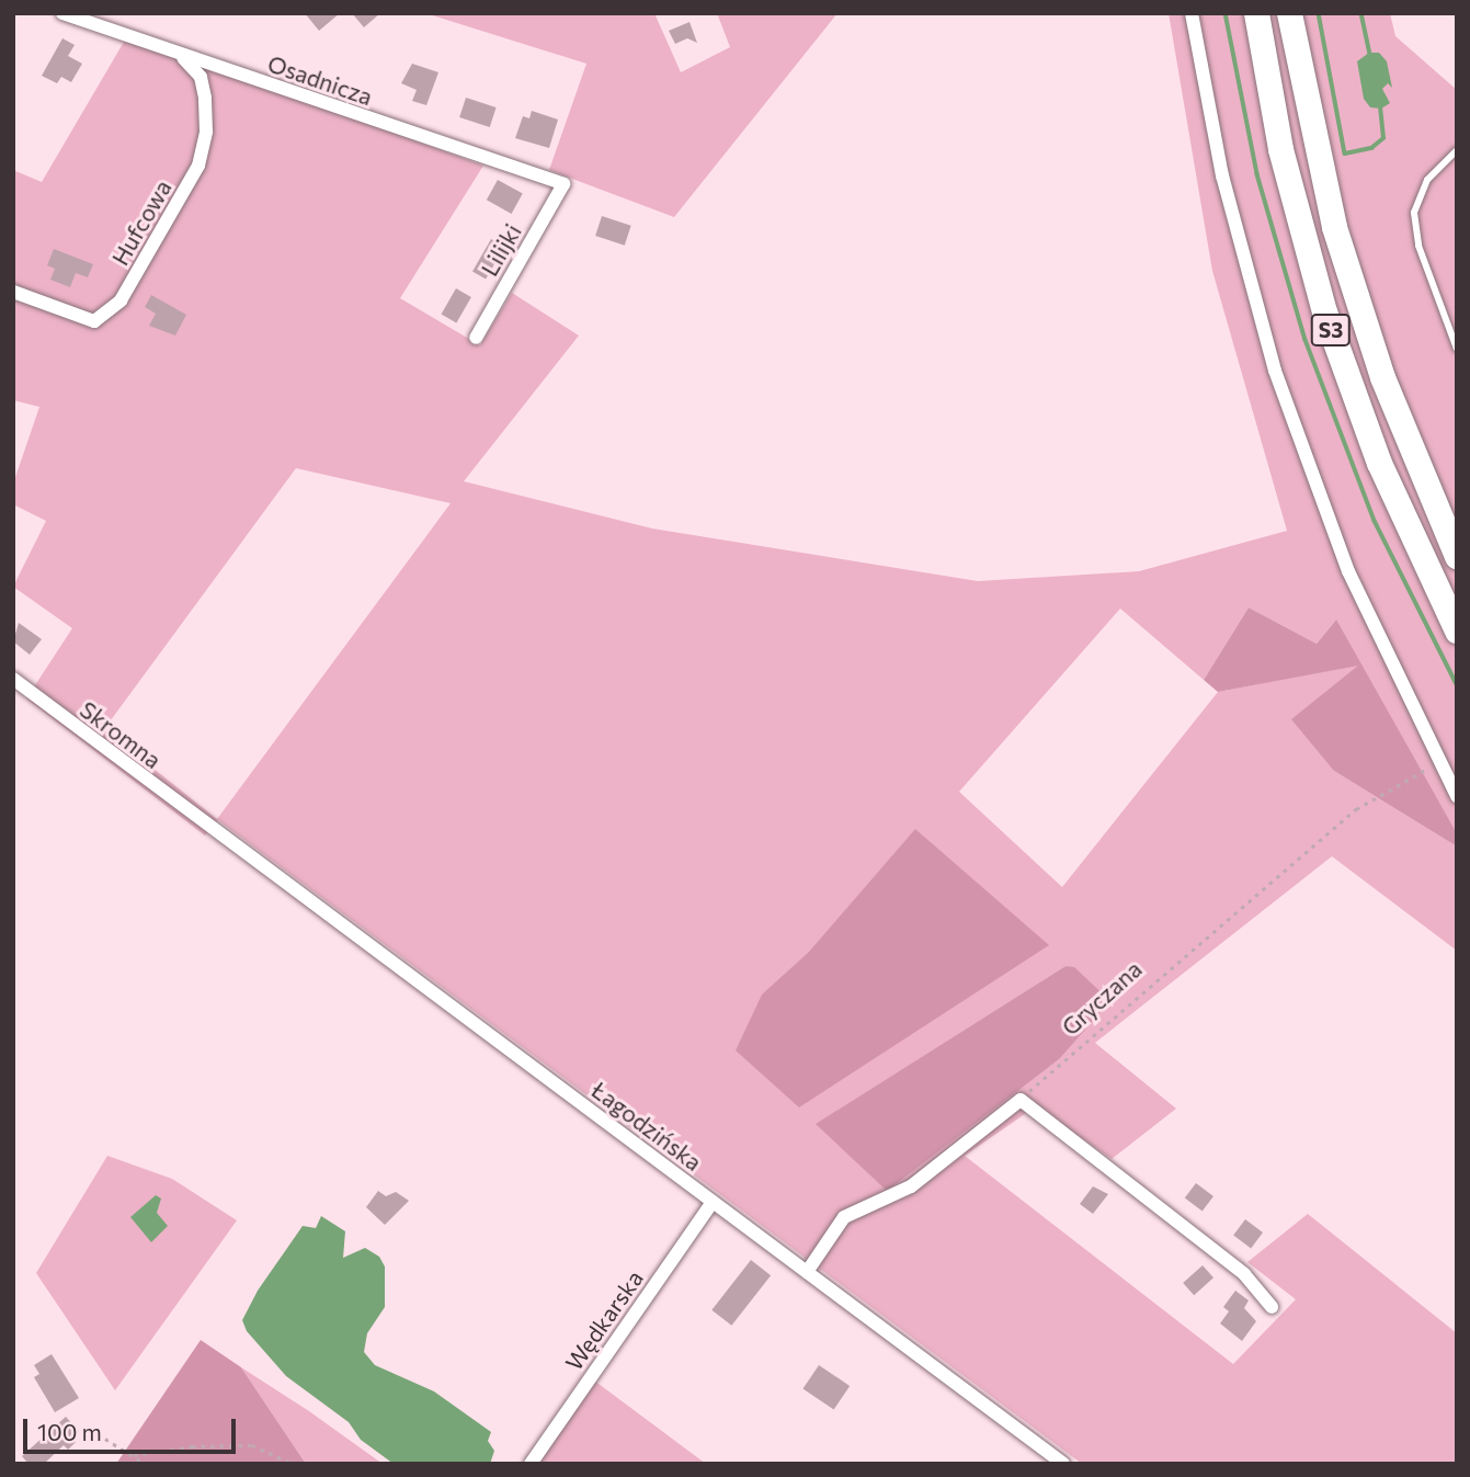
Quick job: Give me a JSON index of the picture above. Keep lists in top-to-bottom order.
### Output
{
  "streets": {
    "highway": ["S3"],
    "street": [
      "Osadnicza",
      "Hufcowa",
      "Lilijki",
      "Skromna",
      "Łagodzińska",
      "Wędkarska"
    ],
    "path": ["Gryczana"]
  },
  "crossings": [
    ["Osadnicza", "Hufcowa"],
    ["Osadnicza", "Lilijki"],
    ["Skromna", "Łagodzińska"],
    ["Łagodzińska", "Wędkarska"]
  ],
  "scale_bar": "100 m"
}
